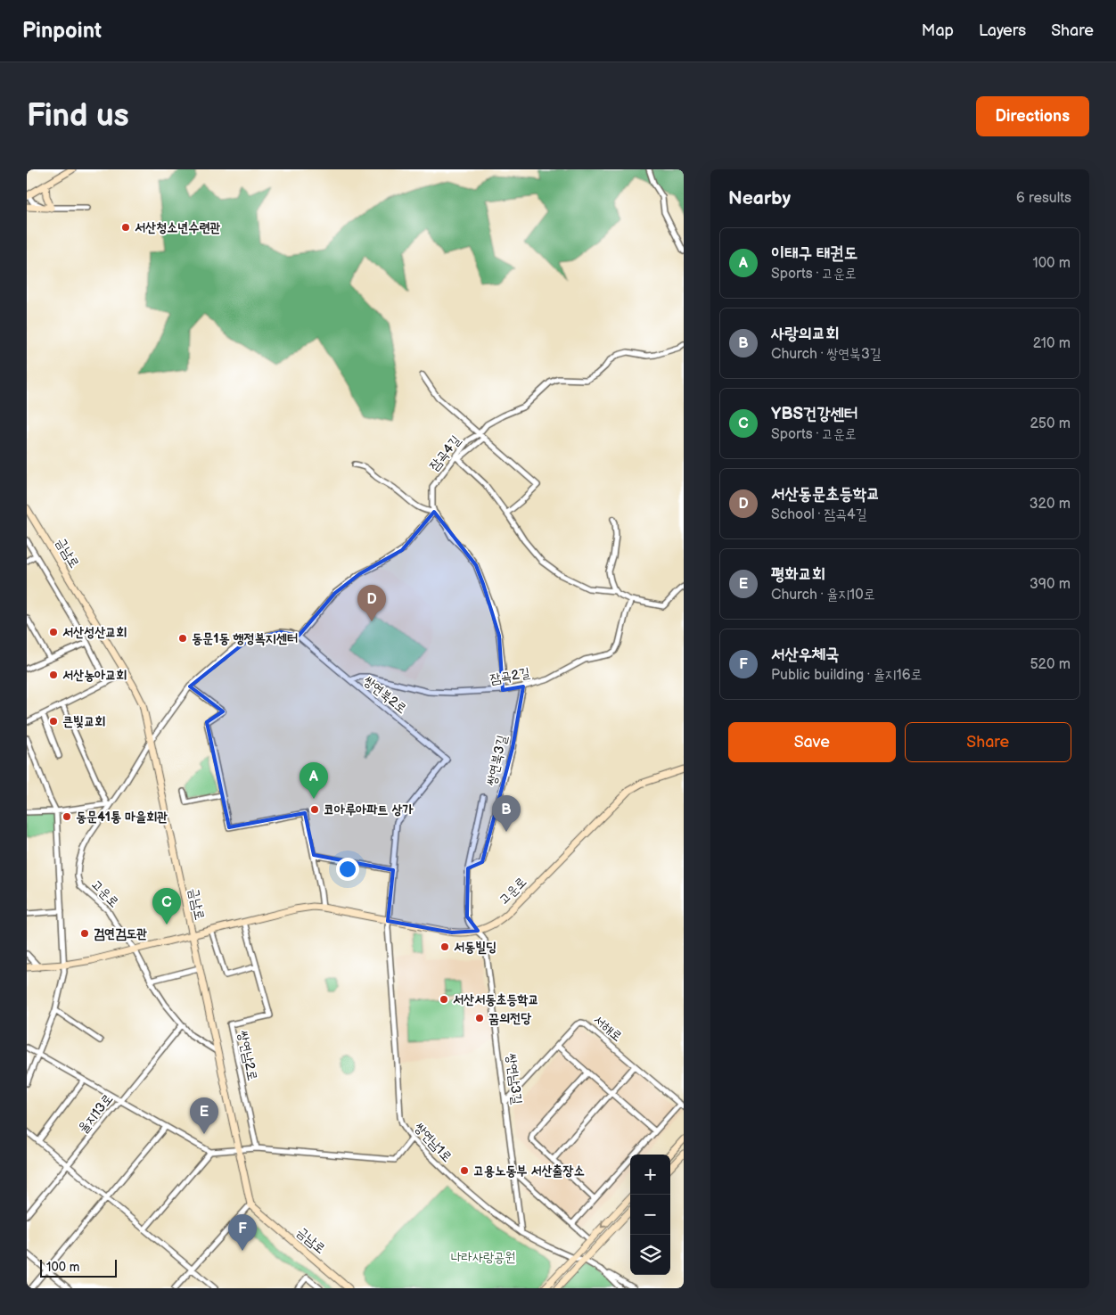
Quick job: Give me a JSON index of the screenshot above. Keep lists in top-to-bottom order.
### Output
{
  "streets": {
    "street": [
      "잠곡4길",
      "금남로",
      "잠곡2길",
      "쌍연북2로",
      "쌍연북3길",
      "고운로",
      "서해로",
      "쌍연남2로",
      "쌍연남3길",
      "율지13로",
      "쌍연남1로"
    ]
  },
  "crossings": [
    ["금남로", "고운로"],
    ["잠곡2길", "쌍연북2로"],
    ["잠곡2길", "쌍연북3길"],
    ["쌍연북2로", "쌍연남1로"],
    ["고운로", "쌍연남2로"],
    ["고운로", "쌍연남3길"],
    ["고운로", "율지13로"],
    ["고운로", "쌍연남1로"],
    ["서해로", "쌍연남3길"],
    ["쌍연남3길", "쌍연남1로"]
  ],
  "parks": ["나라사랑공원"],
  "places": [
    "서산청소년수련관",
    "서산성산교회",
    "동문1동 행정복지센터",
    "서산농아교회",
    "큰빛교회",
    "코아루아파트 상가",
    "동문41통 마을회관",
    "검연검도관",
    "서동빌딩",
    "서산서동초등학교",
    "꿈의전당",
    "고용노동부 서산출장소"
  ],
  "scale_bar": "100 m",
  "page": {
    "header": "Pinpoint",
    "nav": ["Map", "Layers", "Share"],
    "buttons": [
      "Directions",
      ["Save", "Share"]
    ],
    "title": "Find us",
    "heading": ["Nearby", "6 results"],
    "list": [
      {
        "mark": "A",
        "name": "이태구 태권도",
        "note": "Sports · 고운로",
        "value": "100 m"
      },
      {
        "mark": "B",
        "name": "사랑의교회",
        "note": "Church · 쌍연북3길",
        "value": "210 m"
      },
      {
        "mark": "C",
        "name": "YBS건강센터",
        "note": "Sports · 고운로",
        "value": "250 m"
      },
      {
        "mark": "D",
        "name": "서산동문초등학교",
        "note": "School · 잠곡4길",
        "value": "320 m"
      },
      {
        "mark": "E",
        "name": "평화교회",
        "note": "Church · 율지10로",
        "value": "390 m"
      },
      {
        "mark": "F",
        "name": "서산우체국",
        "note": "Public building · 율지16로",
        "value": "520 m"
      }
    ],
    "pins": [
      "D",
      "A",
      "B",
      "C",
      "E",
      "F"
    ],
    "map_buttons": ["+", "−"],
    "scale": "100 m"
  }
}
